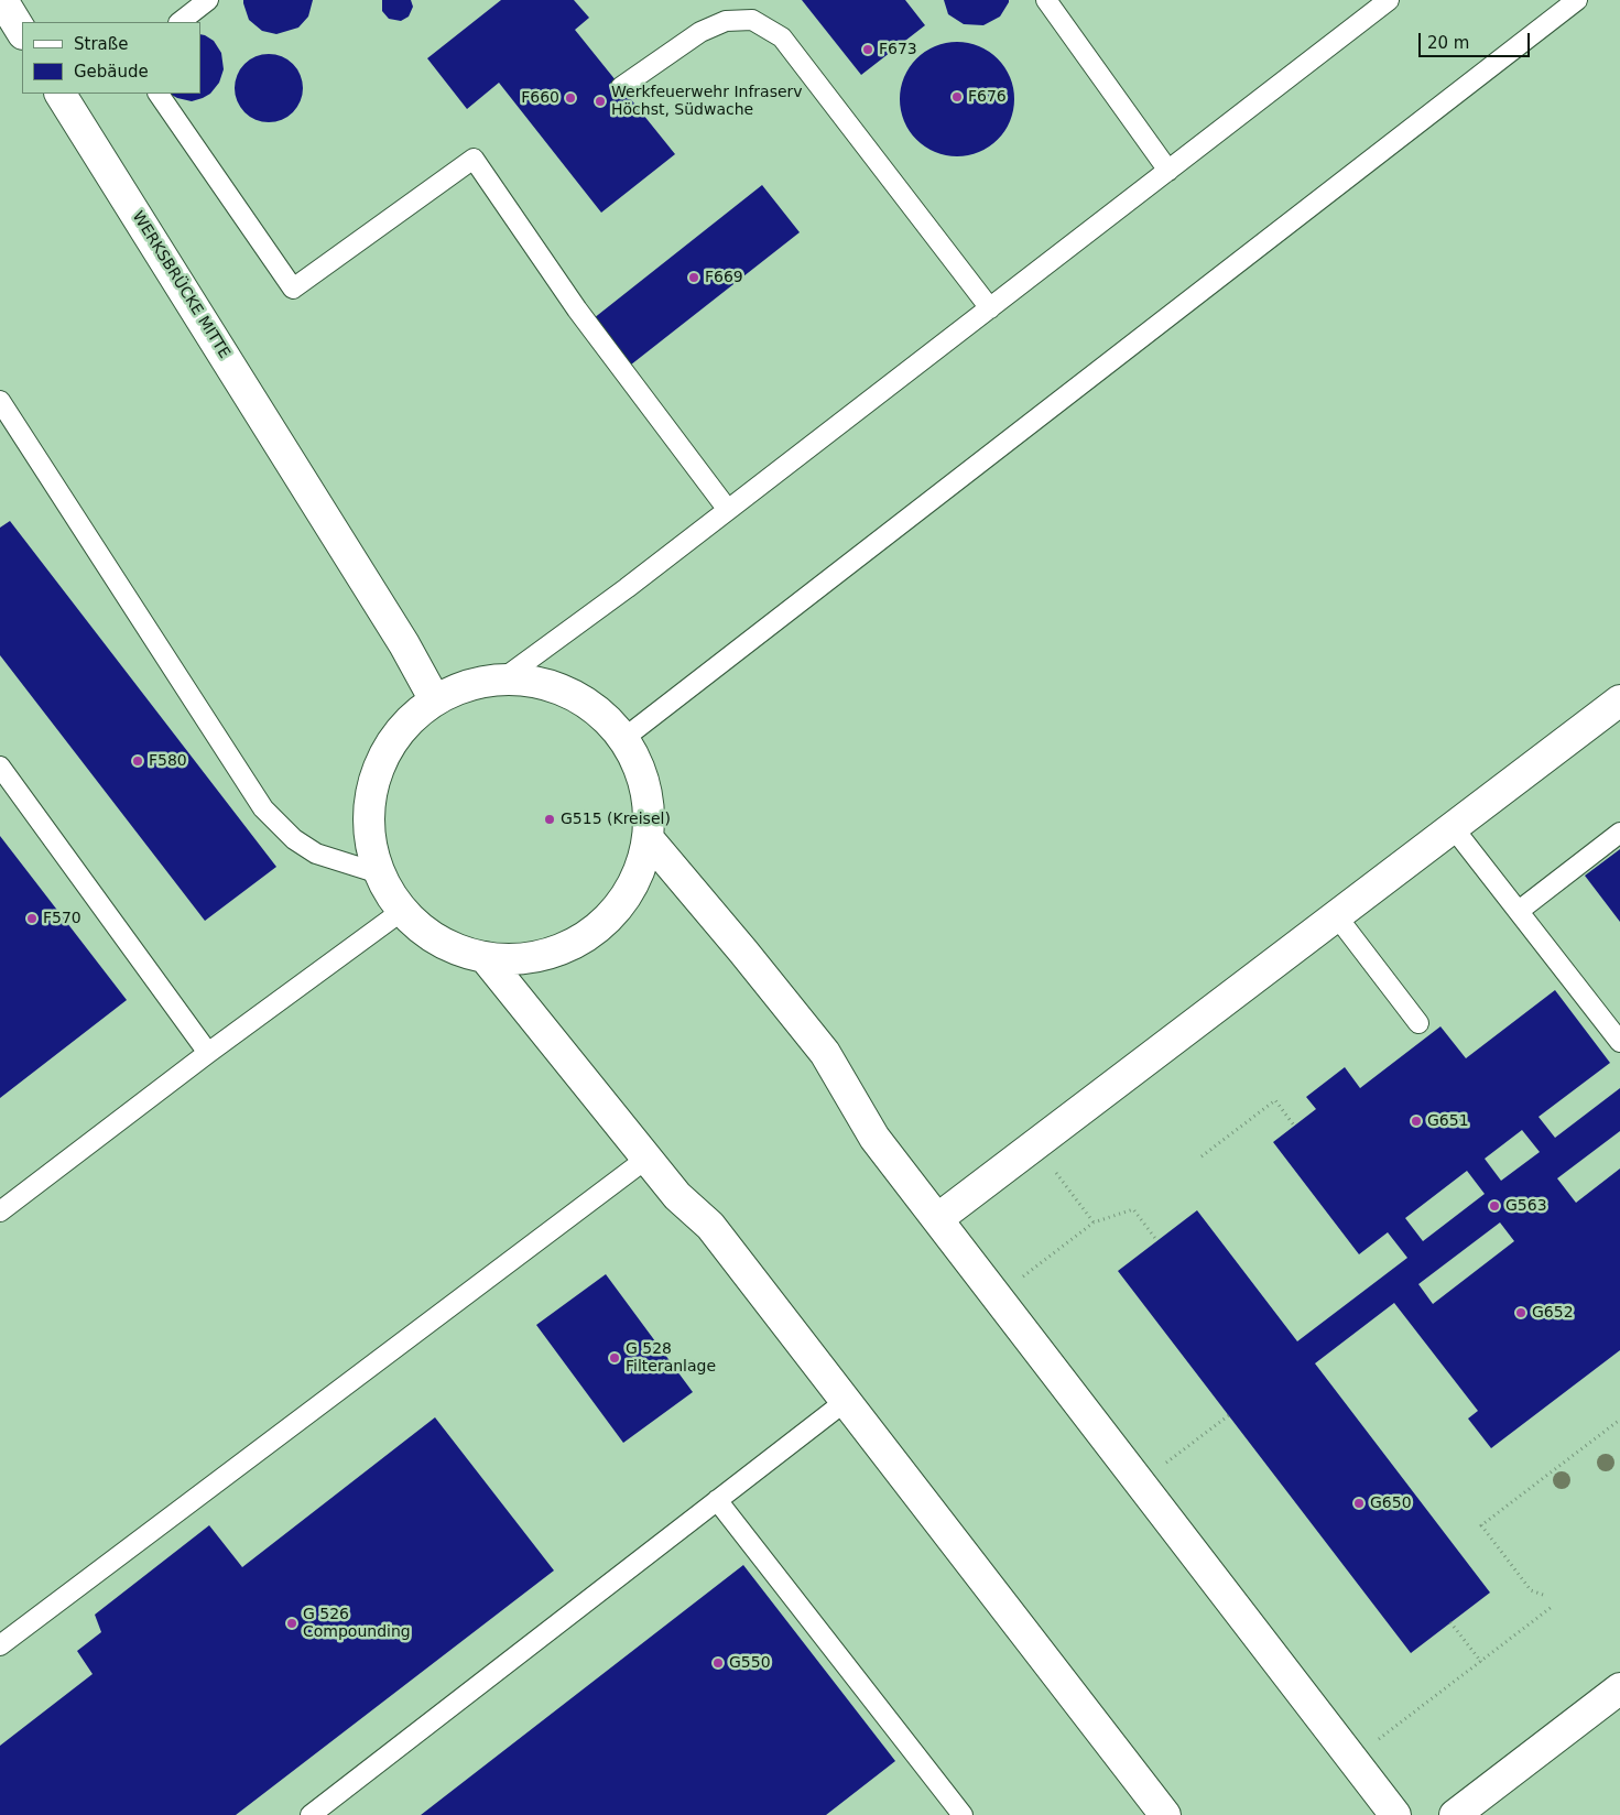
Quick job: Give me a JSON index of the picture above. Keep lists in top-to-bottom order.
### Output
{
  "streets": {
    "street": ["WERKSBRÜCKE MITTE"]
  },
  "places": [
    "F673",
    "F676",
    "F660",
    "Werkfeuerwehr Infraserv Höchst, Südwache",
    "F669",
    "F580",
    "G515 (Kreisel)",
    "F570",
    "G651",
    "G563",
    "G652",
    "G 528 Filteranlage",
    "G650",
    "G 526 Compounding",
    "G550"
  ],
  "legend": ["Straße", "Gebäude"],
  "scale_bar": "20 m"
}
